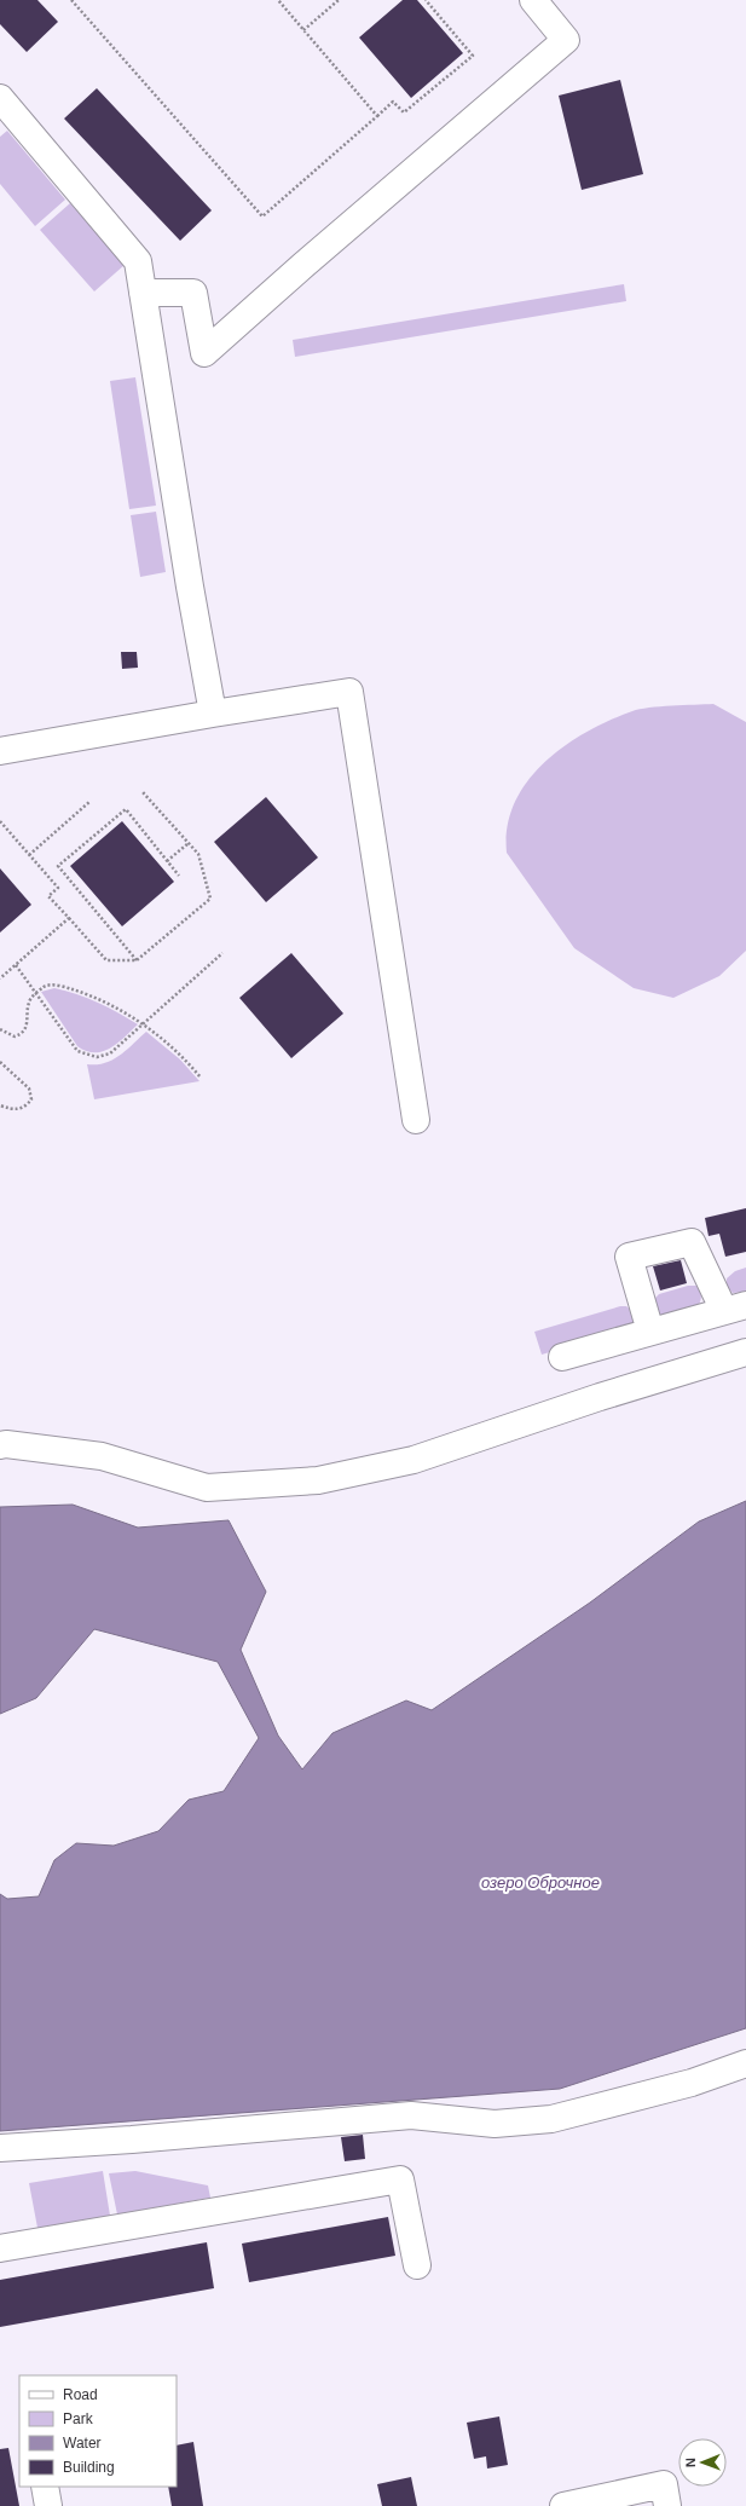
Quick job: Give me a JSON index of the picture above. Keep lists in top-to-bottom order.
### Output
{
  "water": ["озеро Оброчное"],
  "legend": [
    "Road",
    "Park",
    "Water",
    "Building"
  ],
  "north": "left"
}
